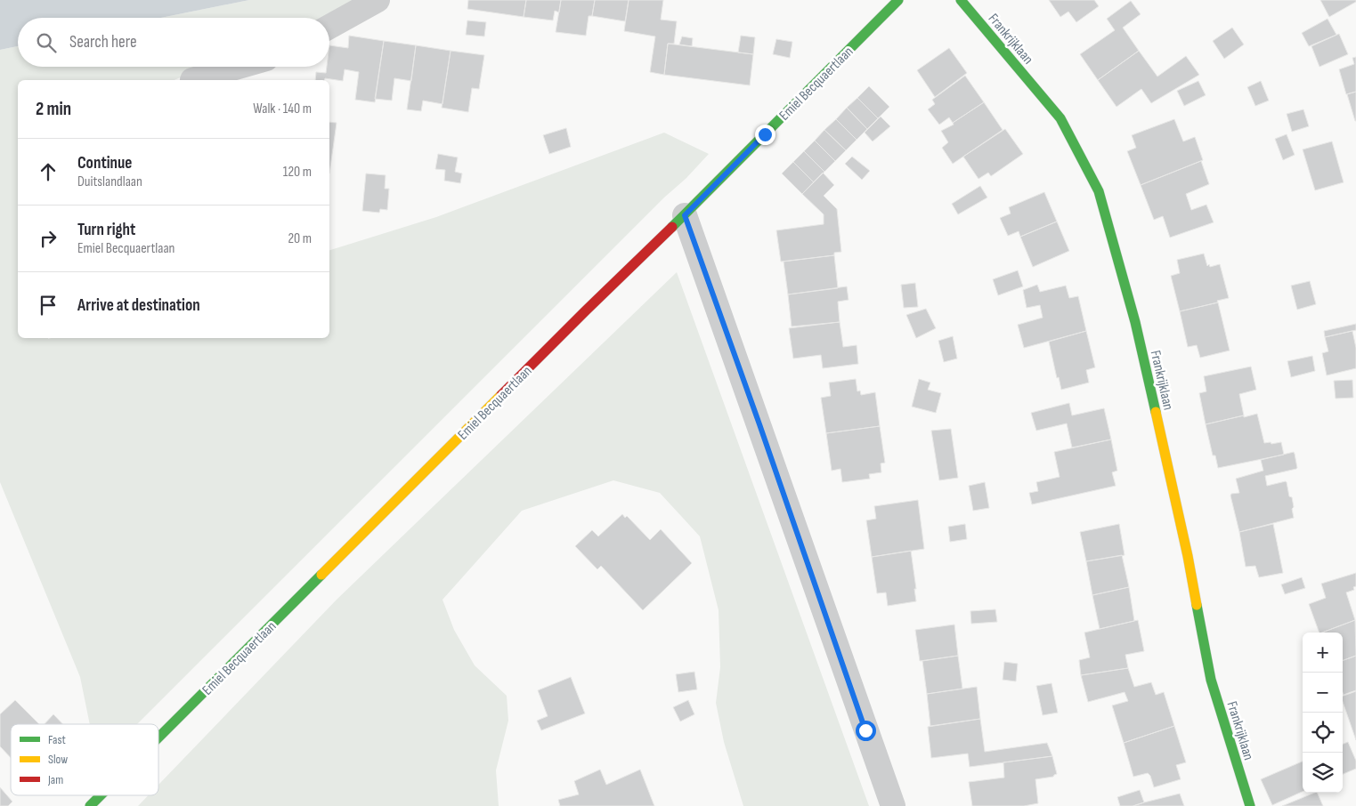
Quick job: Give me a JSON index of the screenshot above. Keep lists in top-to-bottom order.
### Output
{
  "streets": {
    "street": ["Frankrijklaan", "Emiel Becquaertlaan"]
  },
  "legend": ["Fast", "Slow", "Jam"],
  "page": {
    "search": "Search here",
    "heading": ["2 min", "Walk · 140 m"],
    "list": [
      ["Continue", "Duitslandlaan", "120 m"],
      ["Turn right", "Emiel Becquaertlaan", "20 m"],
      "Arrive at destination"
    ],
    "map_buttons": ["+", "−"]
  }
}
